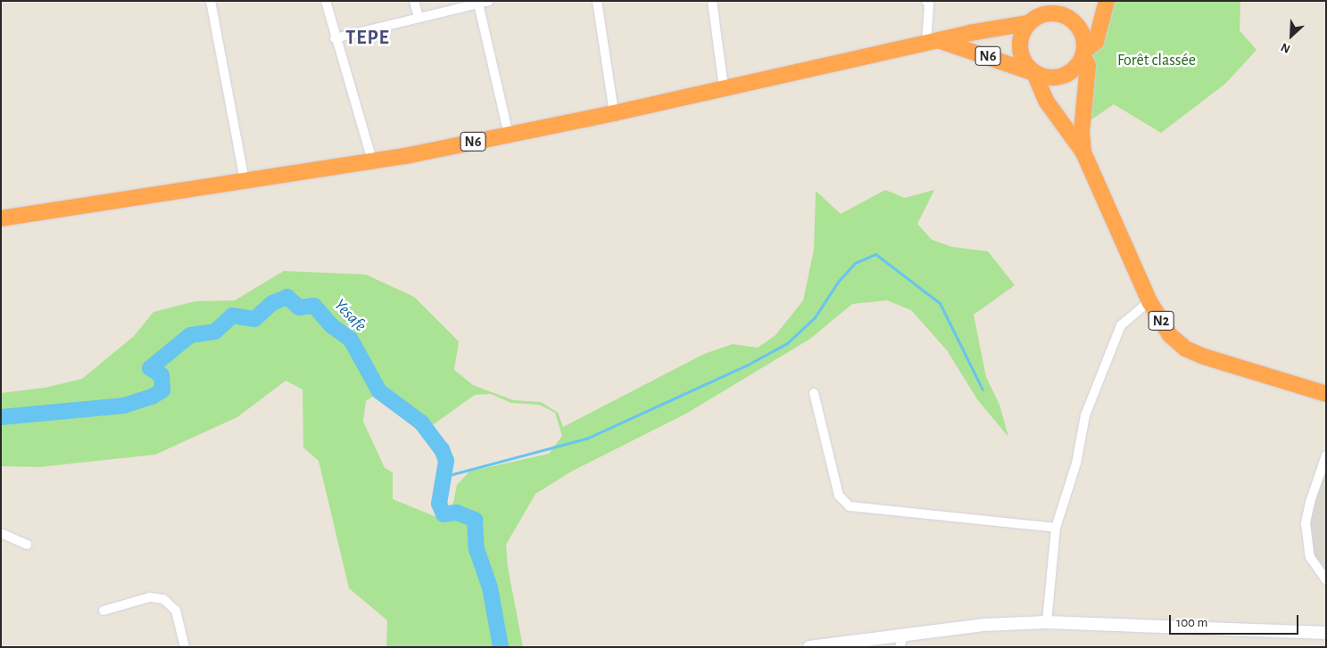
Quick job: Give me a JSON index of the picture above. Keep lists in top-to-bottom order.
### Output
{
  "streets": {
    "highway": ["N6", "N2"]
  },
  "crossings": [
    ["N6", "N2"]
  ],
  "districts": ["TEPE"],
  "water": ["Yesafe"],
  "parks": ["Forêt classée"],
  "scale_bar": "100 m",
  "north": "bottom left"
}
